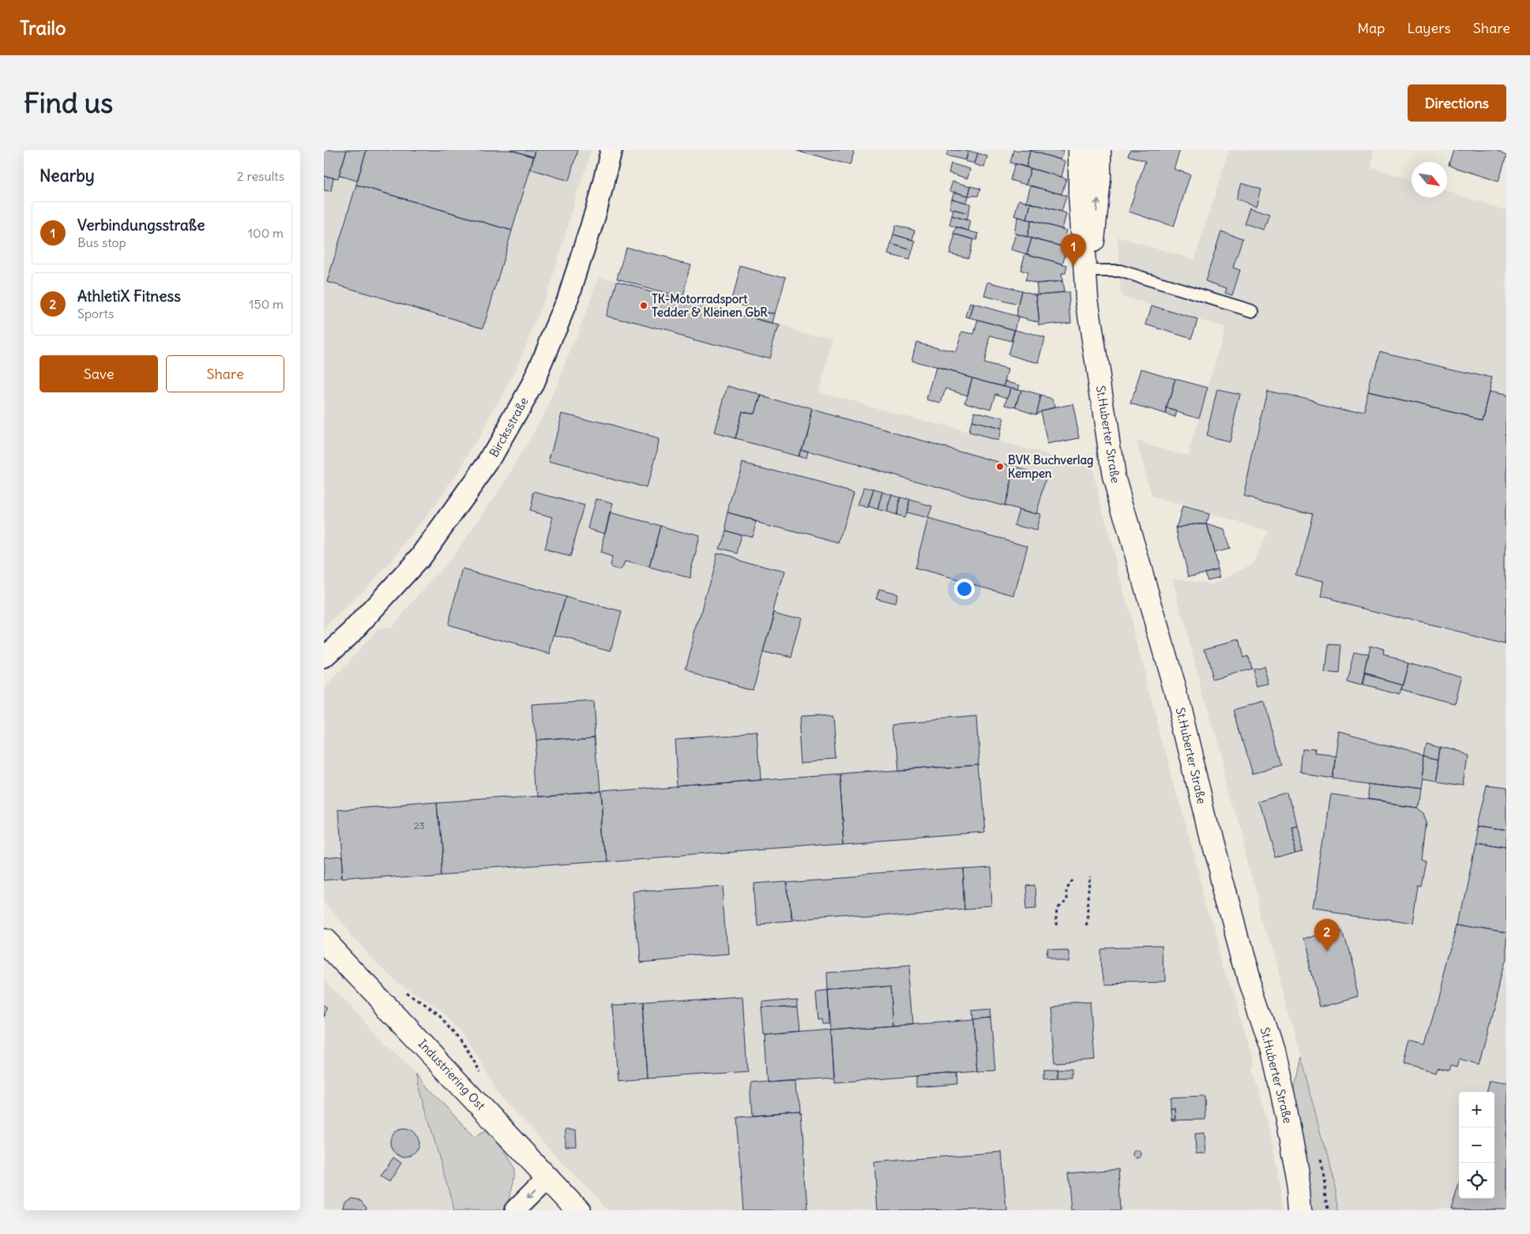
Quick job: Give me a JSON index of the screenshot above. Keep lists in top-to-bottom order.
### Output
{
  "streets": {
    "street": ["Bircksstraße", "St.Huberter Straße", "Industriering Ost"]
  },
  "places": ["TK-Motorradsport Tedder & Kleinen GbR", "BVK Buchverlag Kempen"],
  "house_numbers": ["23"],
  "north": "bottom right",
  "page": {
    "header": "Trailo",
    "nav": ["Map", "Layers", "Share"],
    "buttons": [
      "Directions",
      ["Save", "Share"]
    ],
    "title": "Find us",
    "heading": ["Nearby", "2 results"],
    "list": [
      {
        "mark": "1",
        "name": "Verbindungsstraße",
        "note": "Bus stop",
        "value": "100 m"
      },
      {
        "mark": "2",
        "name": "AthletiX Fitness",
        "note": "Sports",
        "value": "150 m"
      }
    ],
    "pins": ["1", "2"],
    "map_buttons": ["+", "−"]
  }
}
